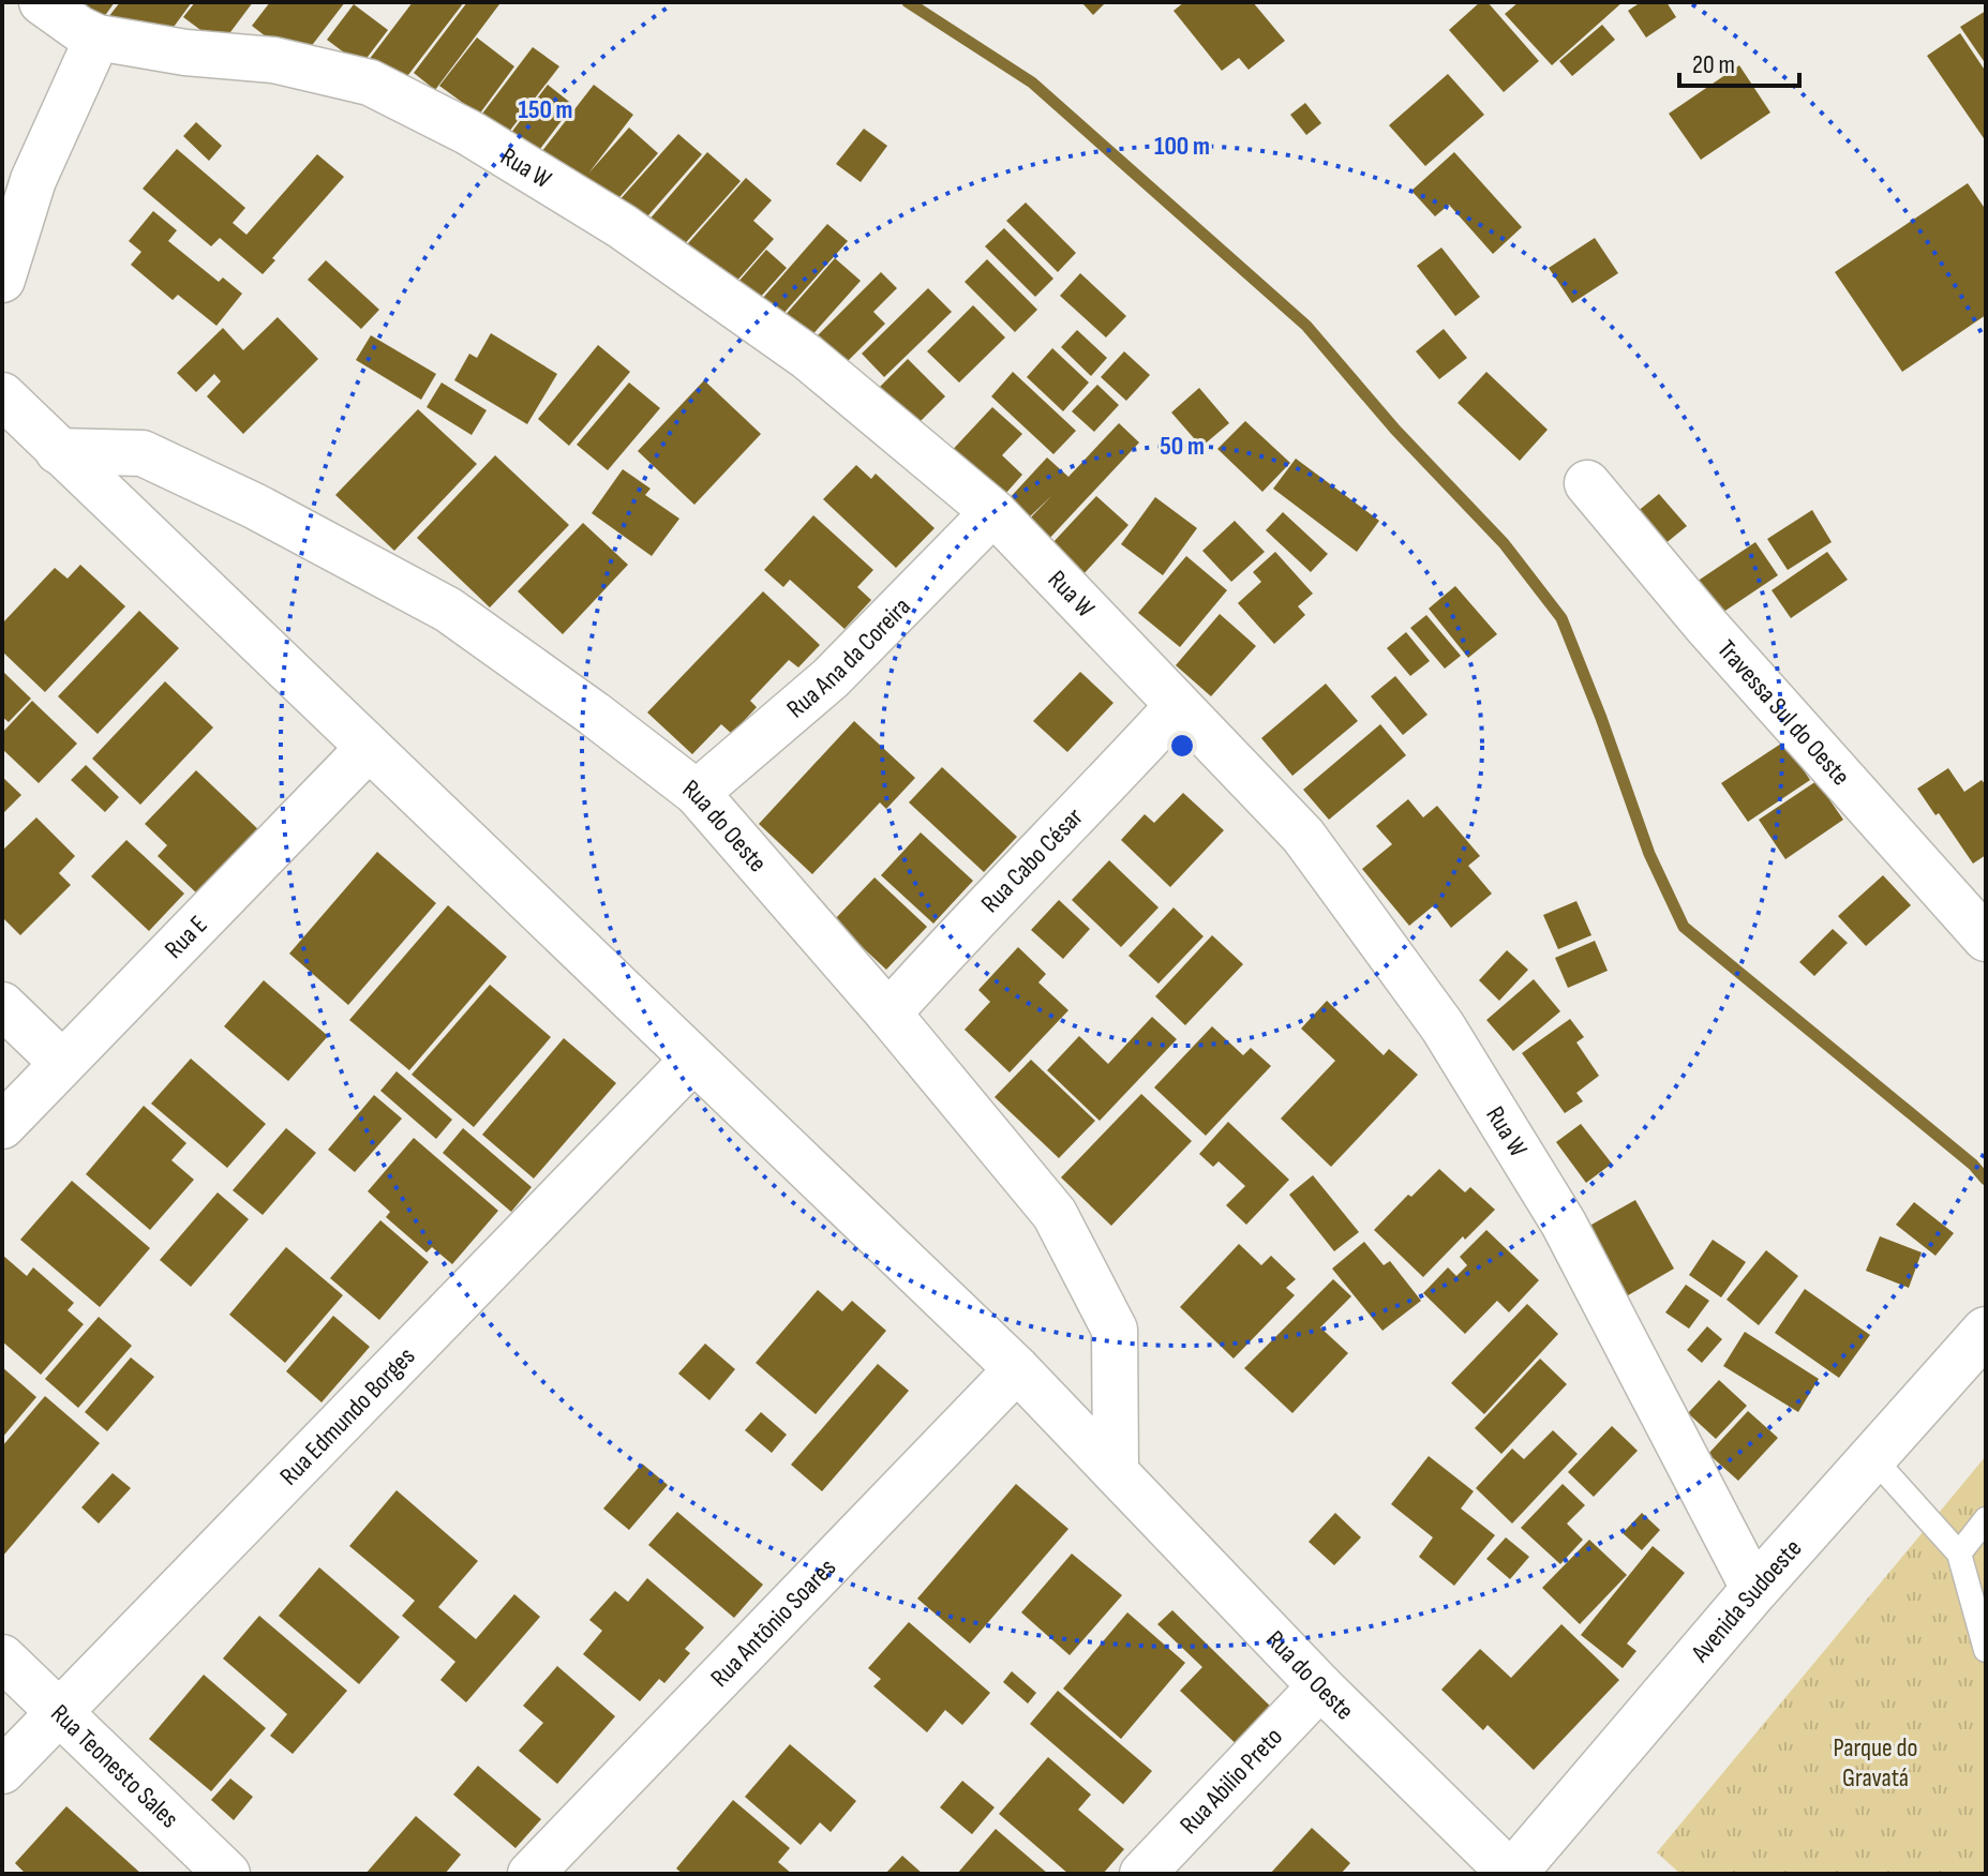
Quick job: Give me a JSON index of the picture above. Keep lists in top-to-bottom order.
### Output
{
  "streets": {
    "street": [
      "Rua W",
      "Rua Ana da Coreira",
      "Travessa Sul do Oeste",
      "Rua do Oeste",
      "Rua Cabo César",
      "Rua E",
      "Rua Edmundo Borges",
      "Avenida Sudoeste",
      "Rua Antônio Soares",
      "Rua Teonesto Sales",
      "Rua Abilio Preto"
    ]
  },
  "crossings": [
    ["Rua W", "Rua Ana da Coreira"],
    ["Rua W", "Rua Cabo César"],
    ["Rua W", "Avenida Sudoeste"],
    ["Rua Ana da Coreira", "Rua do Oeste"],
    ["Rua do Oeste", "Rua Cabo César"],
    ["Rua do Oeste", "Rua E"],
    ["Rua do Oeste", "Rua Edmundo Borges"],
    ["Rua do Oeste", "Avenida Sudoeste"],
    ["Rua do Oeste", "Rua Antônio Soares"],
    ["Rua do Oeste", "Rua Abilio Preto"],
    ["Rua Edmundo Borges", "Rua Teonesto Sales"]
  ],
  "parks": ["Parque do Gravatá"],
  "scale_bar": "20 m",
  "rings": ["150 m", "100 m", "50 m"]
}
